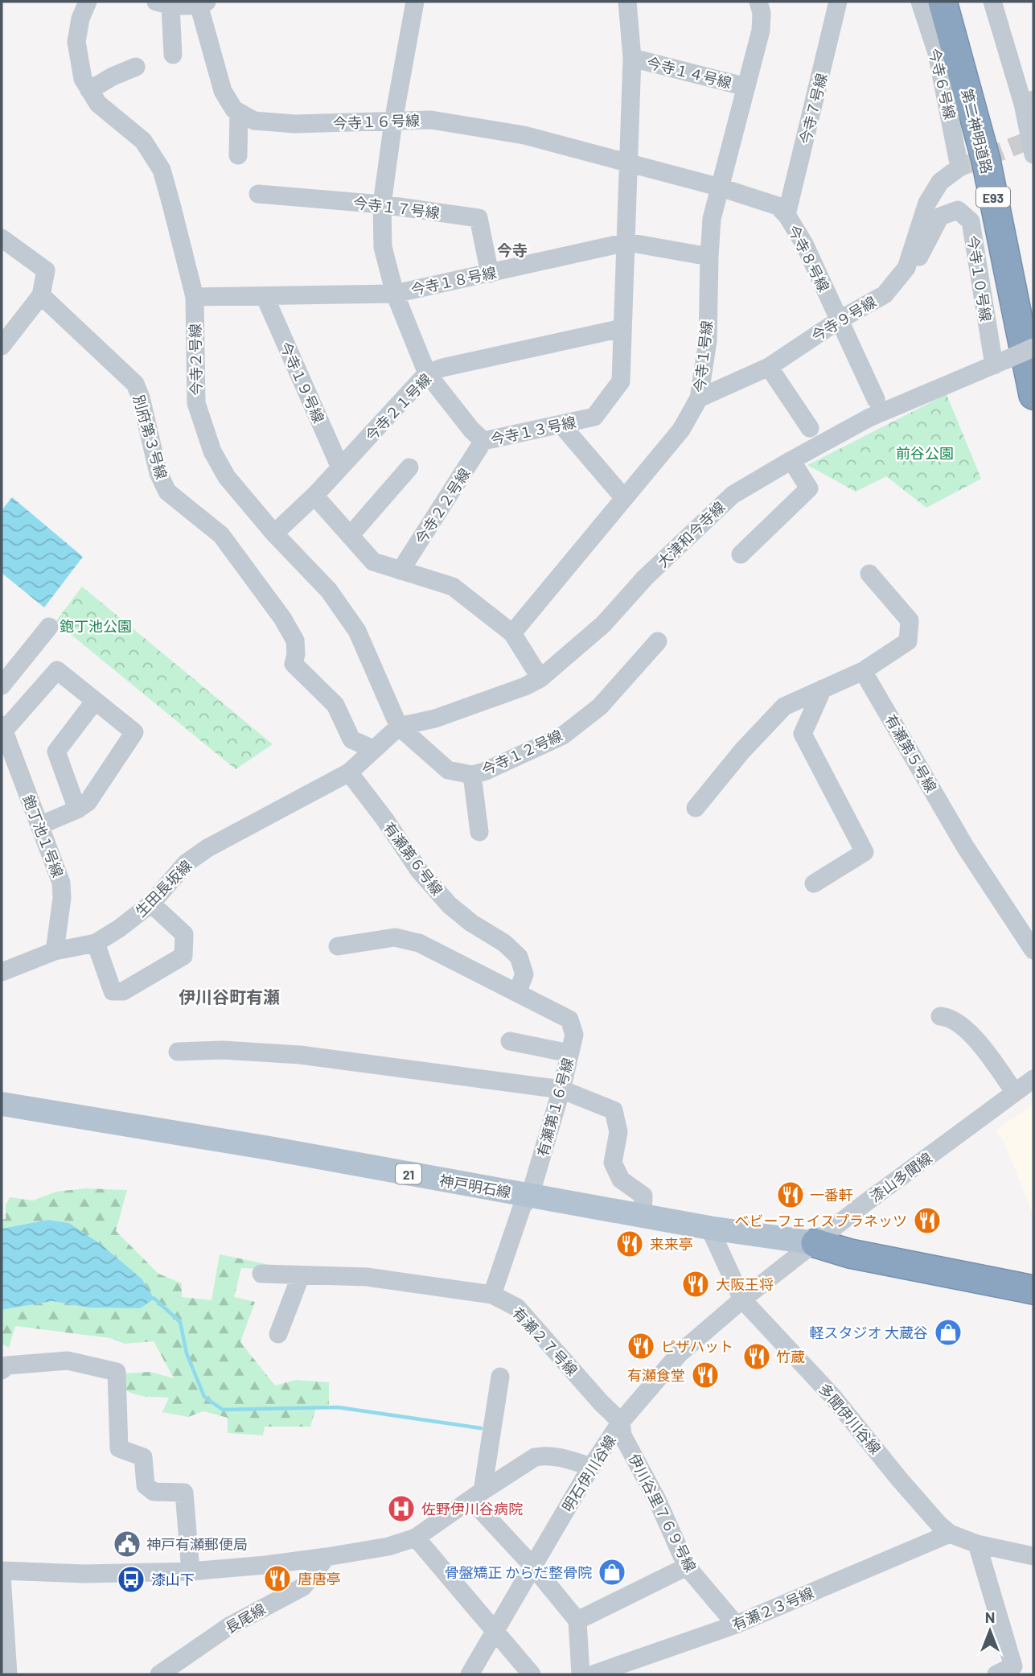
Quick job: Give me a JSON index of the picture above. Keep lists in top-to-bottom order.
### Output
{
  "streets": {
    "highway": ["第二神明道路", "E93"],
    "main road": ["21", "神戸明石線"],
    "street": [
      "今寺１４号線",
      "今寺６号線",
      "今寺７号線",
      "今寺１６号線",
      "今寺１７号線",
      "今寺８号線",
      "今寺１０号線",
      "今寺１８号線",
      "今寺９号線",
      "今寺１号線",
      "今寺２号線",
      "今寺１９号線",
      "今寺２１号線",
      "今寺１３号線",
      "別府第３号線",
      "今寺２２号線",
      "大津和今寺線",
      "今寺１２号線",
      "有瀬第５号線",
      "鉋丁池１号線",
      "有瀬第６号線",
      "生田長坂線",
      "有瀬第１６号線",
      "漆山多聞線",
      "有瀬２７号線",
      "多聞伊川谷線",
      "明石伊川谷線",
      "伊川谷里７６９号線",
      "有瀬２３号線",
      "長尾線"
    ]
  },
  "crossings": [
    ["今寺１４号線", "今寺１号線"],
    ["今寺１４号線", "今寺１３号線"],
    ["今寺６号線", "今寺９号線"],
    ["今寺７号線", "今寺８号線"],
    ["今寺１６号線", "今寺８号線"],
    ["今寺１６号線", "今寺１号線"],
    ["今寺１６号線", "今寺１３号線"],
    ["今寺１７号線", "今寺１８号線"],
    ["今寺１７号線", "今寺１３号線"],
    ["今寺８号線", "今寺９号線"],
    ["今寺８号線", "今寺１号線"],
    ["今寺１０号線", "今寺９号線"],
    ["今寺１０号線", "大津和今寺線"],
    ["今寺１８号線", "今寺１号線"],
    ["今寺１８号線", "今寺２号線"],
    ["今寺１８号線", "今寺１９号線"],
    ["今寺１８号線", "今寺１３号線"],
    ["今寺９号線", "今寺１号線"],
    ["今寺２号線", "今寺２１号線"],
    ["今寺２号線", "大津和今寺線"],
    ["今寺２号線", "今寺１２号線"],
    ["今寺１９号線", "今寺２１号線"],
    ["今寺２１号線", "今寺１３号線"],
    ["今寺１３号線", "今寺２２号線"],
    ["別府第３号線", "大津和今寺線"],
    ["別府第３号線", "生田長坂線"],
    ["大津和今寺線", "今寺１２号線"],
    ["大津和今寺線", "生田長坂線"],
    ["鉋丁池１号線", "生田長坂線"],
    ["有瀬第６号線", "生田長坂線"],
    ["有瀬第６号線", "有瀬第１６号線"],
    ["有瀬第１６号線", "神戸明石線"],
    ["漆山多聞線", "神戸明石線"],
    ["漆山多聞線", "多聞伊川谷線"],
    ["漆山多聞線", "明石伊川谷線"],
    ["神戸明石線", "多聞伊川谷線"],
    ["有瀬２７号線", "明石伊川谷線"],
    ["有瀬２７号線", "伊川谷里７６９号線"],
    ["多聞伊川谷線", "明石伊川谷線"],
    ["多聞伊川谷線", "有瀬２３号線"],
    ["明石伊川谷線", "伊川谷里７６９号線"],
    ["伊川谷里７６９号線", "有瀬２３号線"]
  ],
  "districts": ["今寺", "伊川谷町有瀬"],
  "parks": ["前谷公園", "鉋丁池公園"],
  "places": {
    "restaurant": [
      "一番軒",
      "ベビーフェイスプラネッツ",
      "来来亭",
      "大阪王将",
      "ピザハット",
      "竹蔵",
      "有瀬食堂",
      "唐唐亭"
    ],
    "shop": ["軽スタジオ 大蔵谷", "骨盤矯正 からだ整骨院"],
    "hospital": ["佐野伊川谷病院"],
    "public building": ["神戸有瀬郵便局"],
    "bus stop": ["漆山下"]
  },
  "north": "top"
}
